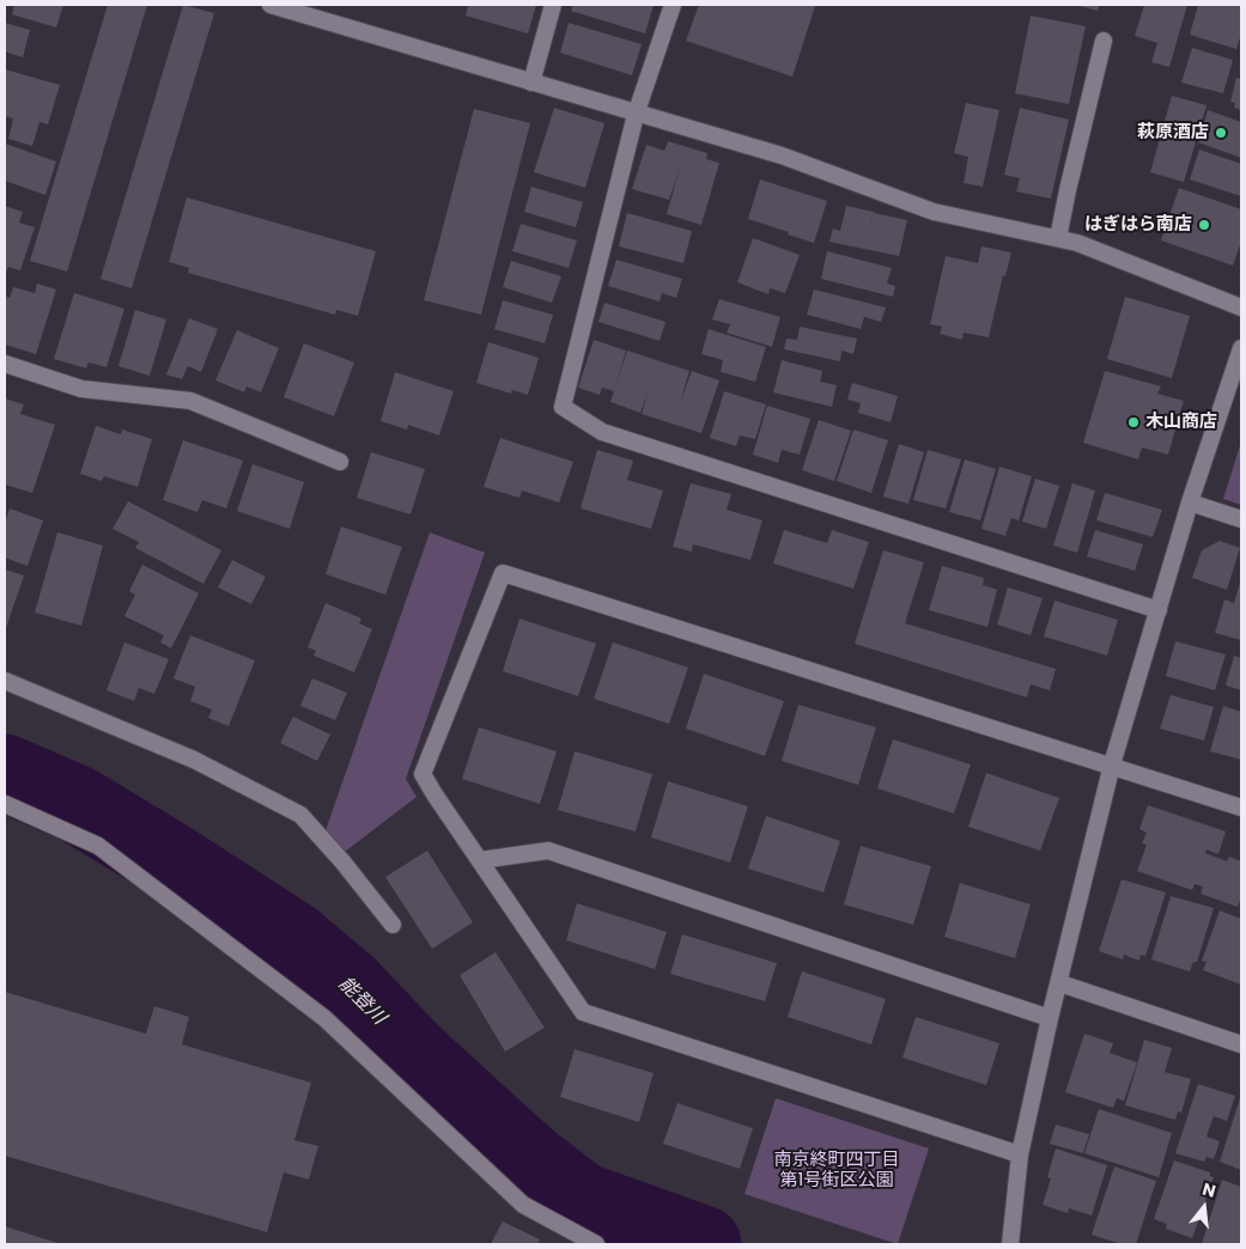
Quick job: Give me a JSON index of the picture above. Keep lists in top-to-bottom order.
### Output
{
  "water": ["能登川"],
  "parks": ["南京終町四丁目 第1号街区公園"],
  "places": ["萩原酒店", "はぎはら南店", "木山商店"],
  "north": "top"
}
